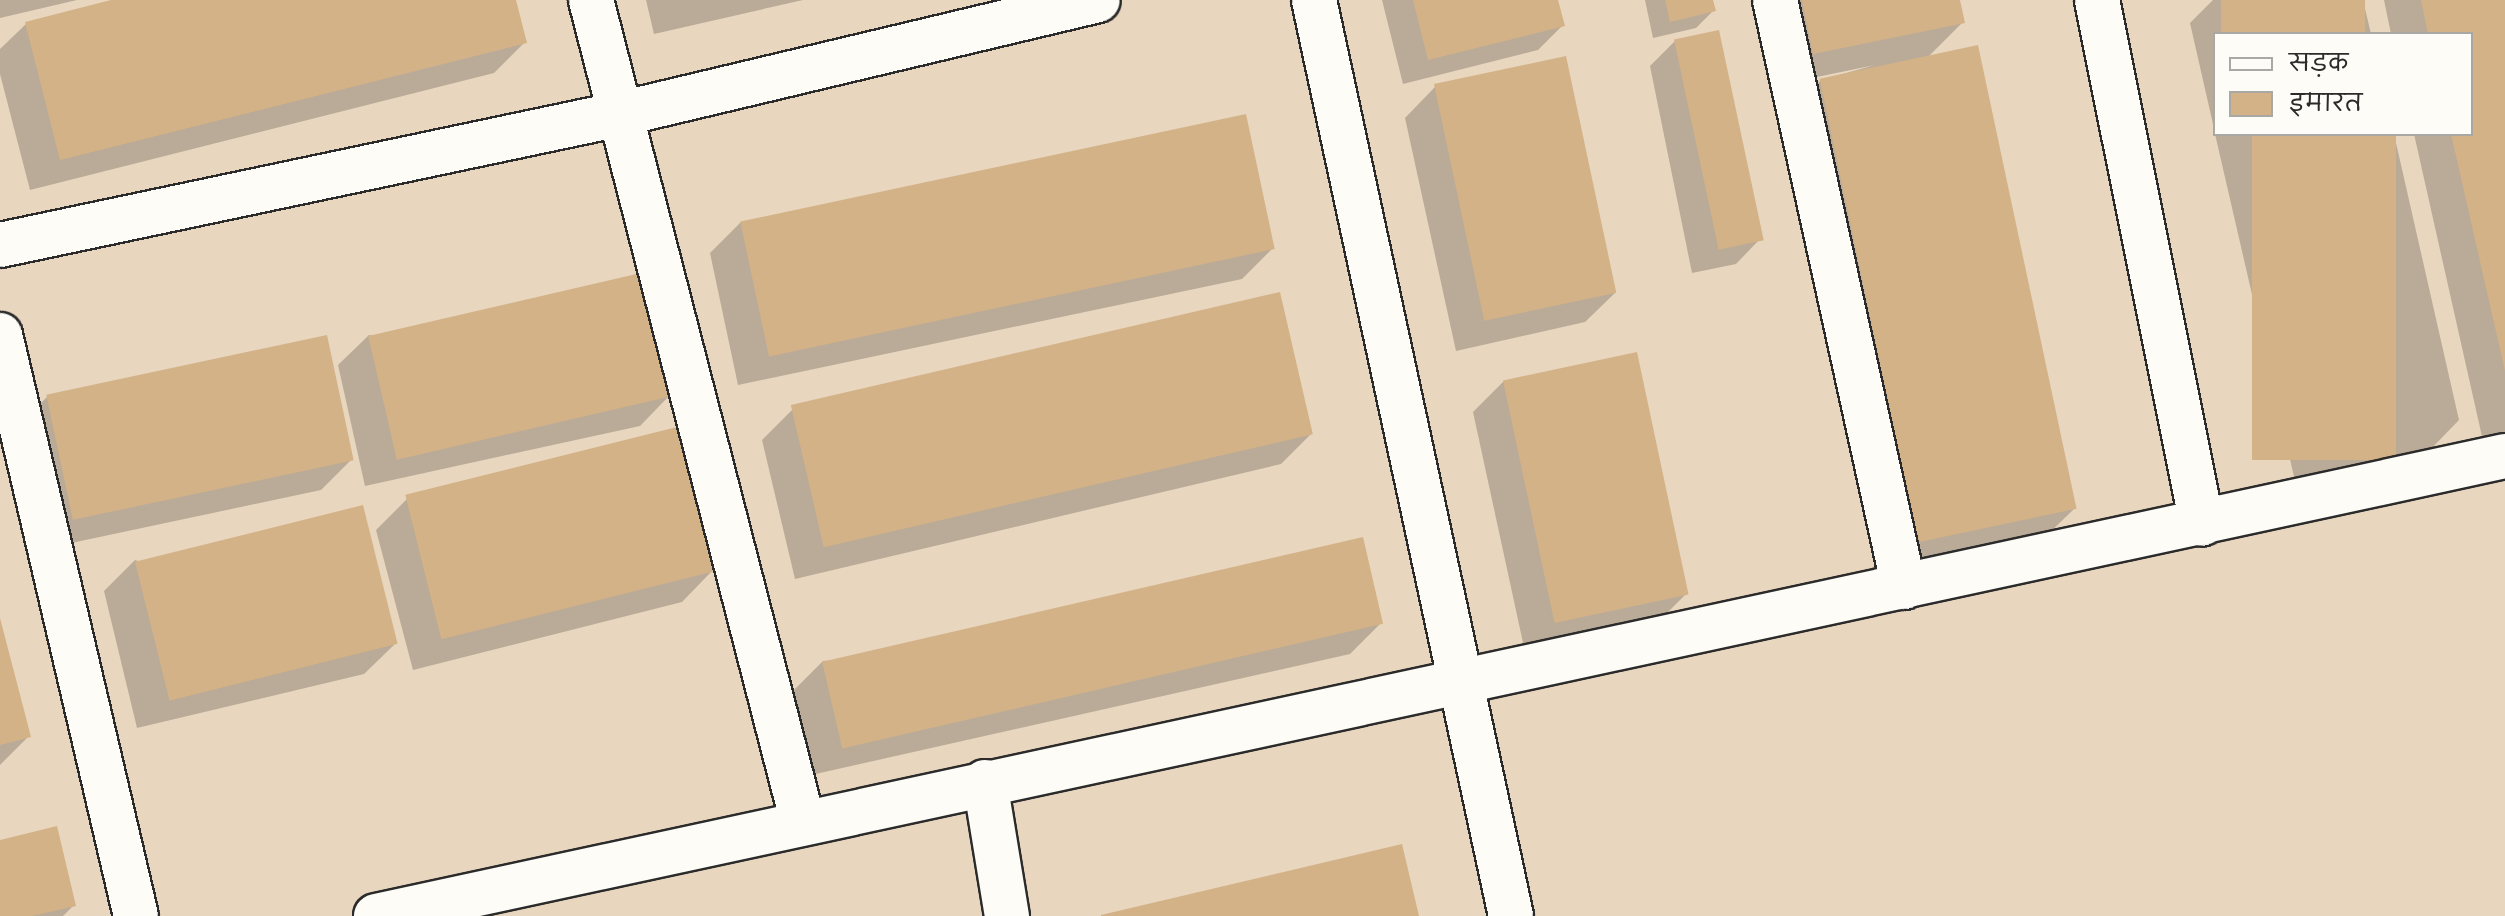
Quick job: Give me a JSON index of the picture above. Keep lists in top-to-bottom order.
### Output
{
  "legend": ["सड़क", "इमारत"]
}
